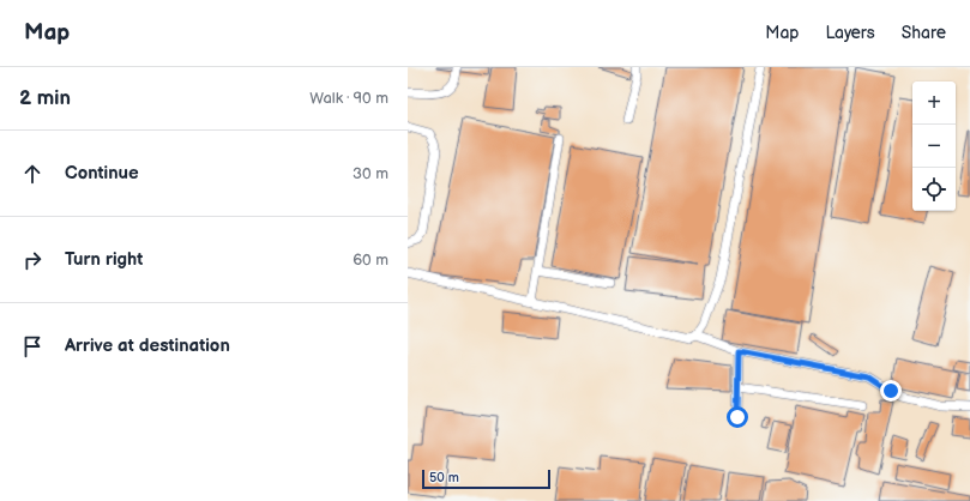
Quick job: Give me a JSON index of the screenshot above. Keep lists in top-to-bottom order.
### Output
{
  "scale_bar": "50 m",
  "page": {
    "header": "Map",
    "nav": ["Map", "Layers", "Share"],
    "heading": ["2 min", "Walk · 90 m"],
    "map_buttons": ["+", "−"],
    "list": [
      ["Continue", "30 m"],
      ["Turn right", "60 m"],
      "Arrive at destination"
    ],
    "scale": "50 m"
  }
}
